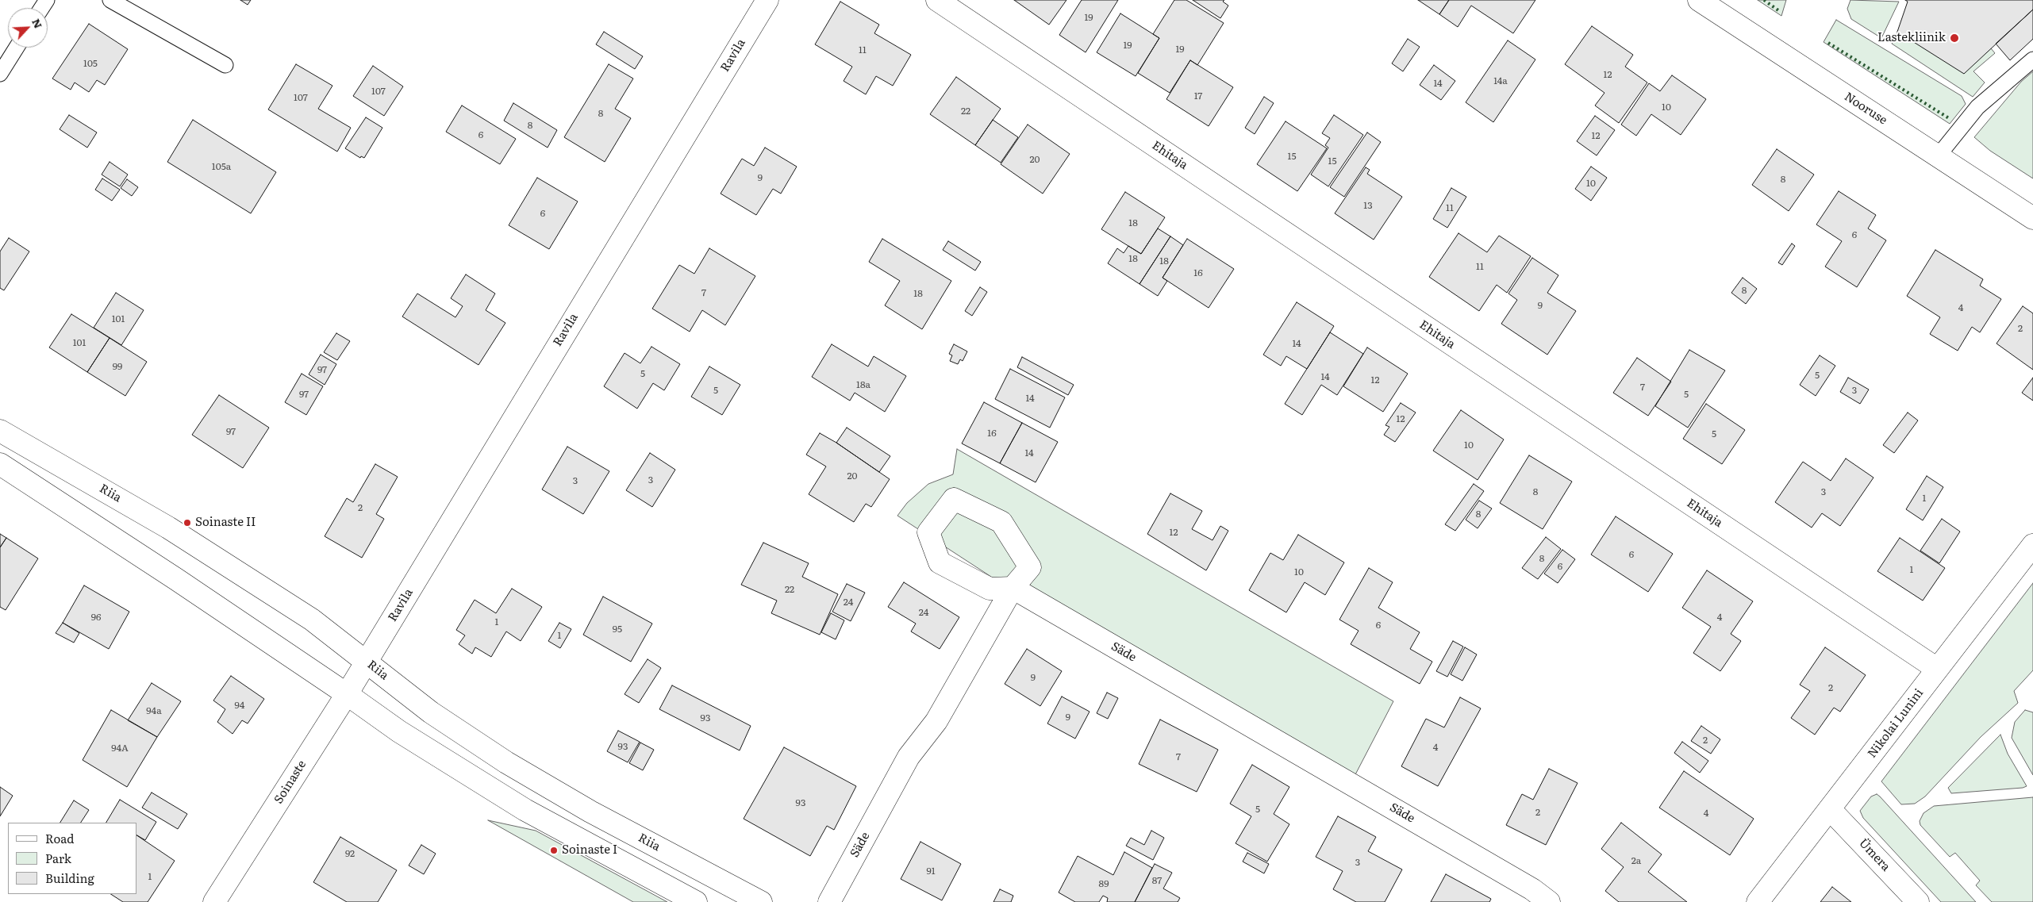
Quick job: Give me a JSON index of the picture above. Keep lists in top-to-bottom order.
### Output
{
  "streets": {
    "main road": [
      "Ravila",
      "Nooruse",
      "Ehitaja",
      "Riia",
      "Säde",
      "Nikolai Lunini",
      "Soinaste",
      "Ümera"
    ]
  },
  "crossings": [
    ["Ravila", "Riia"],
    ["Ravila", "Soinaste"],
    ["Ehitaja", "Nikolai Lunini"],
    ["Riia", "Soinaste"],
    ["Nikolai Lunini", "Ümera"]
  ],
  "places": ["Lastekliinik", "Soinaste II", "Soinaste I"],
  "house_numbers": [
    "19",
    "19",
    "19",
    "11",
    "105",
    "12",
    "14a",
    "14",
    "107",
    "17",
    "107",
    "10",
    "22",
    "8",
    "8",
    "6",
    "12",
    "15",
    "20",
    "15",
    "105a",
    "9",
    "8",
    "10",
    "13",
    "11",
    "6",
    "18",
    "6",
    "18",
    "18",
    "11",
    "16",
    "8",
    "7",
    "18",
    "9",
    "4",
    "101",
    "2",
    "101",
    "14",
    "99",
    "97",
    "5",
    "5",
    "14",
    "12",
    "18a",
    "7",
    "5",
    "3",
    "97",
    "5",
    "14",
    "12",
    "97",
    "16",
    "5",
    "10",
    "14",
    "20",
    "3",
    "3",
    "8",
    "3",
    "1",
    "2",
    "8",
    "12",
    "6",
    "8",
    "6",
    "1",
    "10",
    "22",
    "24",
    "24",
    "96",
    "4",
    "1",
    "6",
    "95",
    "1",
    "9",
    "2",
    "94",
    "94a",
    "9",
    "93",
    "2",
    "93",
    "4",
    "94A",
    "7",
    "93",
    "5",
    "2",
    "4",
    "92",
    "2a",
    "3",
    "91",
    "1",
    "87",
    "89"
  ],
  "legend": ["Road", "Park", "Building"],
  "north": "top right"
}
